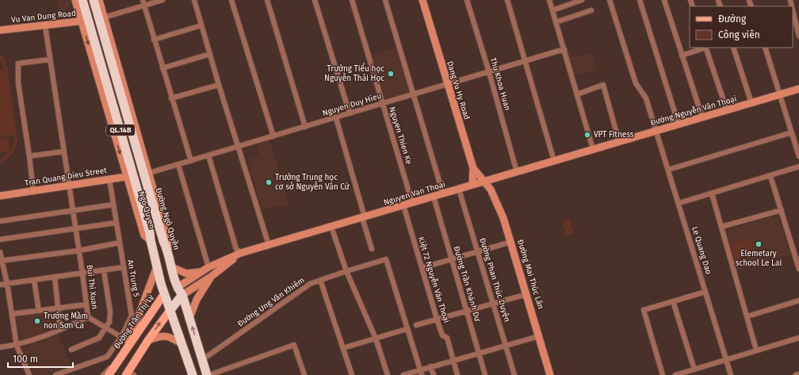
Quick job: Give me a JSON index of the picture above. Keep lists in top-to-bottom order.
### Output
{
  "streets": {
    "highway": ["QL.14B", "Ngo Quyen", "Đường Ngô Quyền"],
    "main road": [
      "Vu Van Dung Road",
      "Dang Vu Hy Road",
      "Đường Nguyễn Văn Thoại",
      "Tran Quang Dieu Street",
      "Nguyen Van Thoai",
      "Đường Mai Thúc Lân",
      "Đường Trần Thị Lý"
    ],
    "street": [
      "Thu Khoa Huan",
      "Nguyen Duy Hieu",
      "Nguyen Thien Ke",
      "Le Quang Dao",
      "An Trung 5",
      "Kiệt 72 Nguyễn Văn Thoại",
      "Đường Phan Thúc Duyện",
      "Đường Trần Khánh Dư",
      "Bui Thi Xuan",
      "Đường Ung Văn Khiêm"
    ]
  },
  "crossings": [
    ["Vu Van Dung Road", "QL.14B"],
    ["Vu Van Dung Road", "Ngo Quyen"],
    ["Vu Van Dung Road", "Bui Thi Xuan"],
    ["Thu Khoa Huan", "Nguyen Duy Hieu"],
    ["Thu Khoa Huan", "Nguyen Van Thoai"],
    ["Dang Vu Hy Road", "Nguyen Duy Hieu"],
    ["Dang Vu Hy Road", "Nguyen Van Thoai"],
    ["Dang Vu Hy Road", "Đường Mai Thúc Lân"],
    ["Nguyen Duy Hieu", "QL.14B"],
    ["Nguyen Duy Hieu", "Nguyen Thien Ke"],
    ["Nguyen Duy Hieu", "Đường Ngô Quyền"],
    ["Đường Nguyễn Văn Thoại", "Nguyen Van Thoai"],
    ["Đường Nguyễn Văn Thoại", "Le Quang Dao"],
    ["QL.14B", "Ngo Quyen"],
    ["QL.14B", "Đường Ngô Quyền"],
    ["QL.14B", "Đường Ung Văn Khiêm"],
    ["QL.14B", "Đường Trần Thị Lý"],
    ["Nguyen Thien Ke", "Nguyen Van Thoai"],
    ["Tran Quang Dieu Street", "Ngo Quyen"],
    ["Tran Quang Dieu Street", "An Trung 5"],
    ["Tran Quang Dieu Street", "Bui Thi Xuan"],
    ["Nguyen Van Thoai", "Đường Mai Thúc Lân"],
    ["Nguyen Van Thoai", "Kiệt 72 Nguyễn Văn Thoại"],
    ["Nguyen Van Thoai", "Đường Phan Thúc Duyện"],
    ["Nguyen Van Thoai", "Đường Trần Khánh Dư"]
  ],
  "one_way": ["Ngo Quyen"],
  "places": [
    "Trường Tiểu học Nguyễn Thái Học",
    "VPT Fitness",
    "Trường Trung học cơ sở Nguyễn Văn Cừ",
    "Elemetary school Le Lai",
    "Trường Mầm non Sơn Ca"
  ],
  "legend": ["Đường", "Công viên"],
  "scale_bar": "100 m"
}
